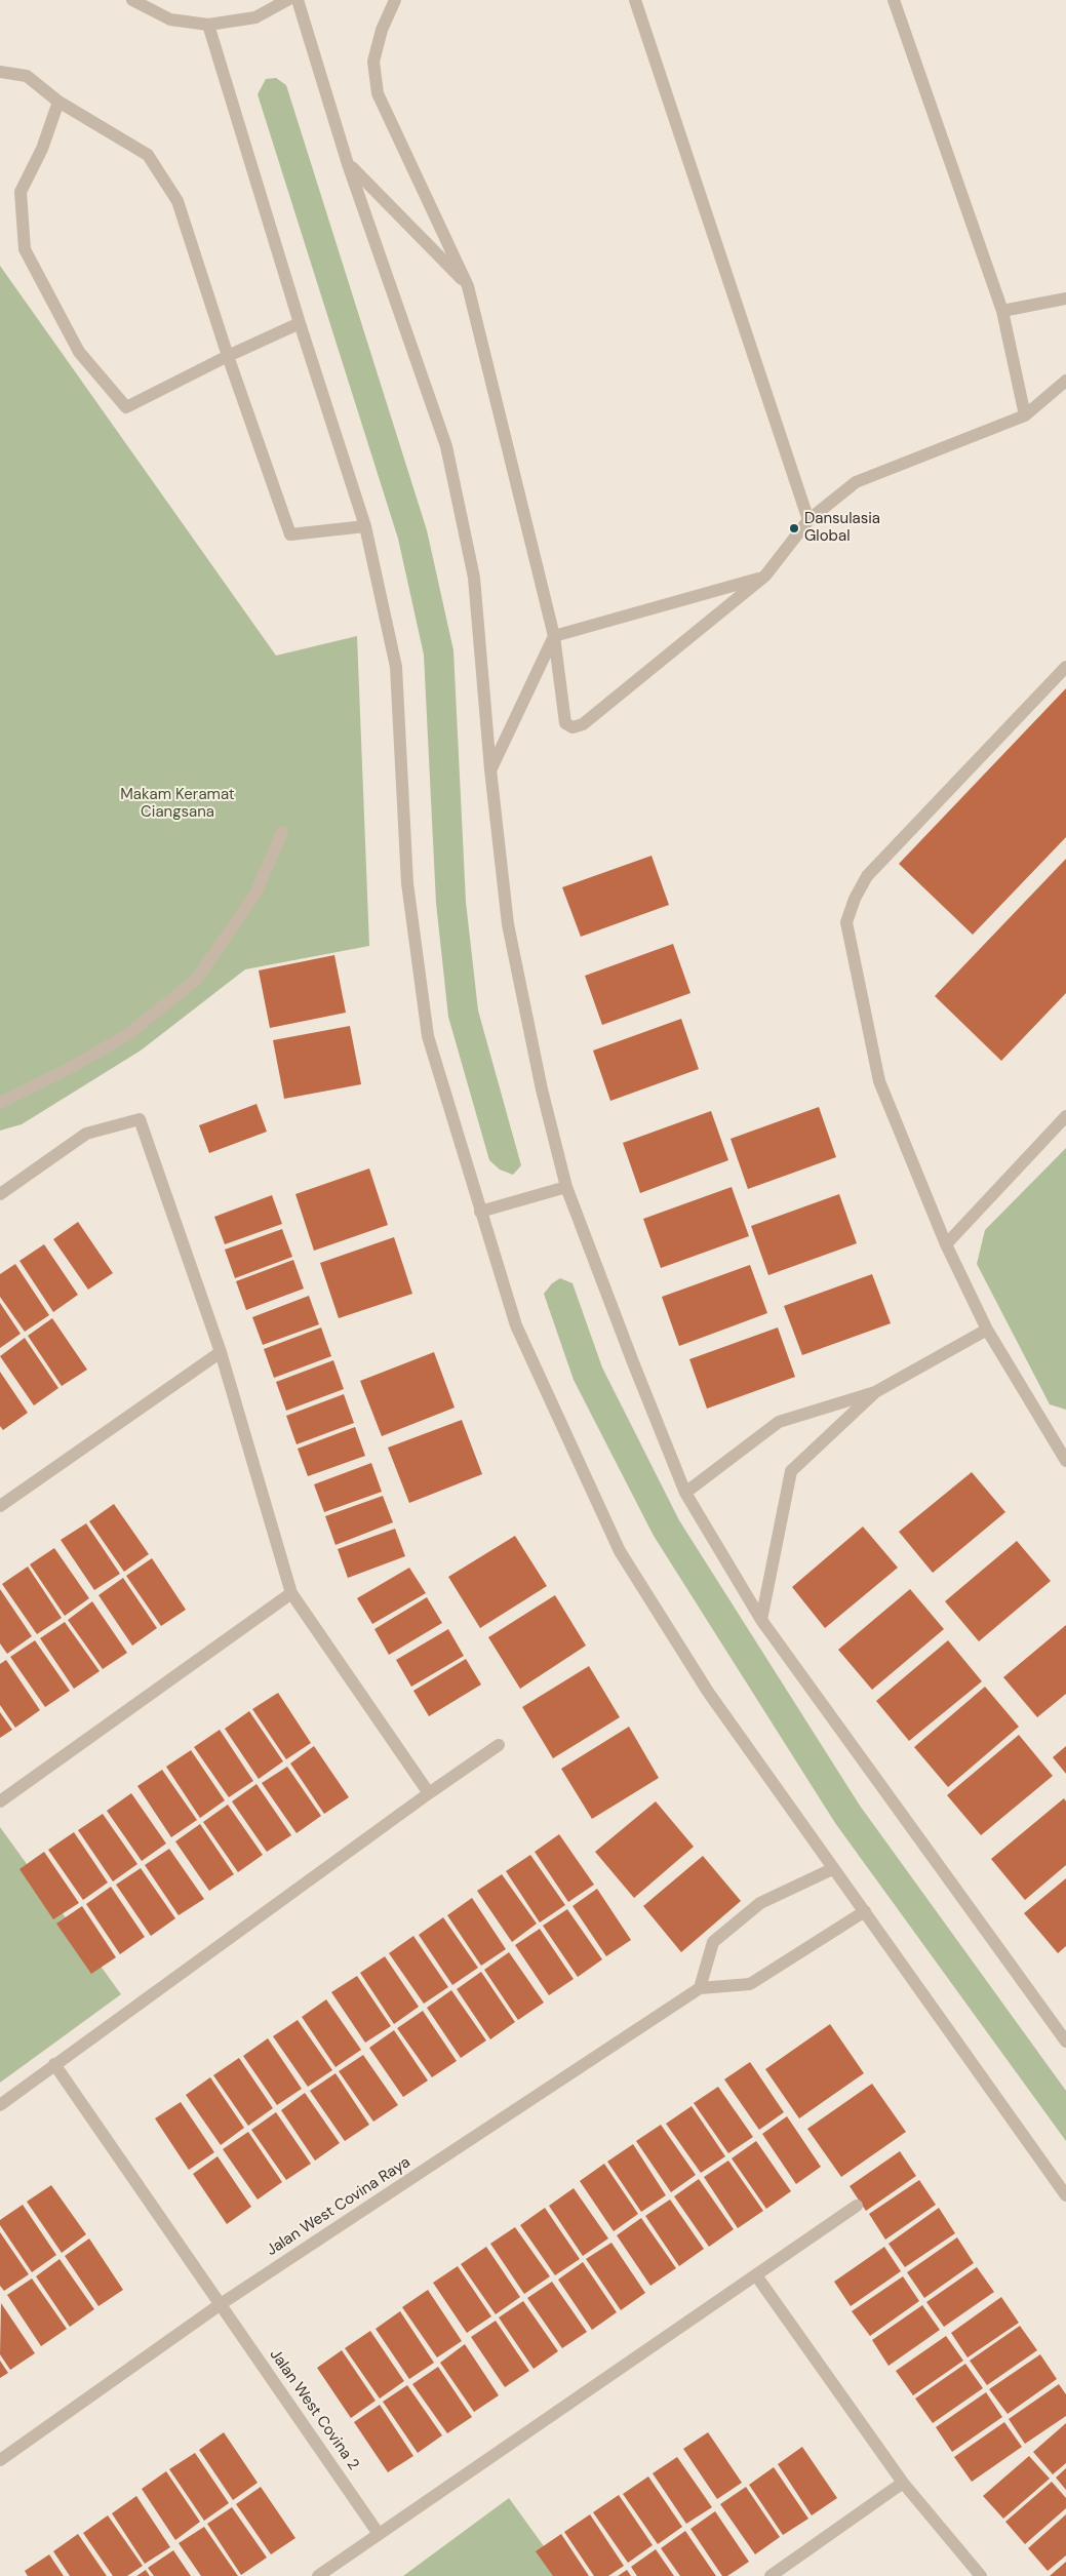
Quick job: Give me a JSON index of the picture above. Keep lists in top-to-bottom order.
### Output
{
  "streets": {
    "street": ["Jalan West Covina Raya", "Jalan West Covina 2"]
  },
  "crossings": [
    ["Jalan West Covina Raya", "Jalan West Covina 2"]
  ],
  "parks": ["Makam Keramat Ciangsana"],
  "places": ["Dansulasia Global"]
}
